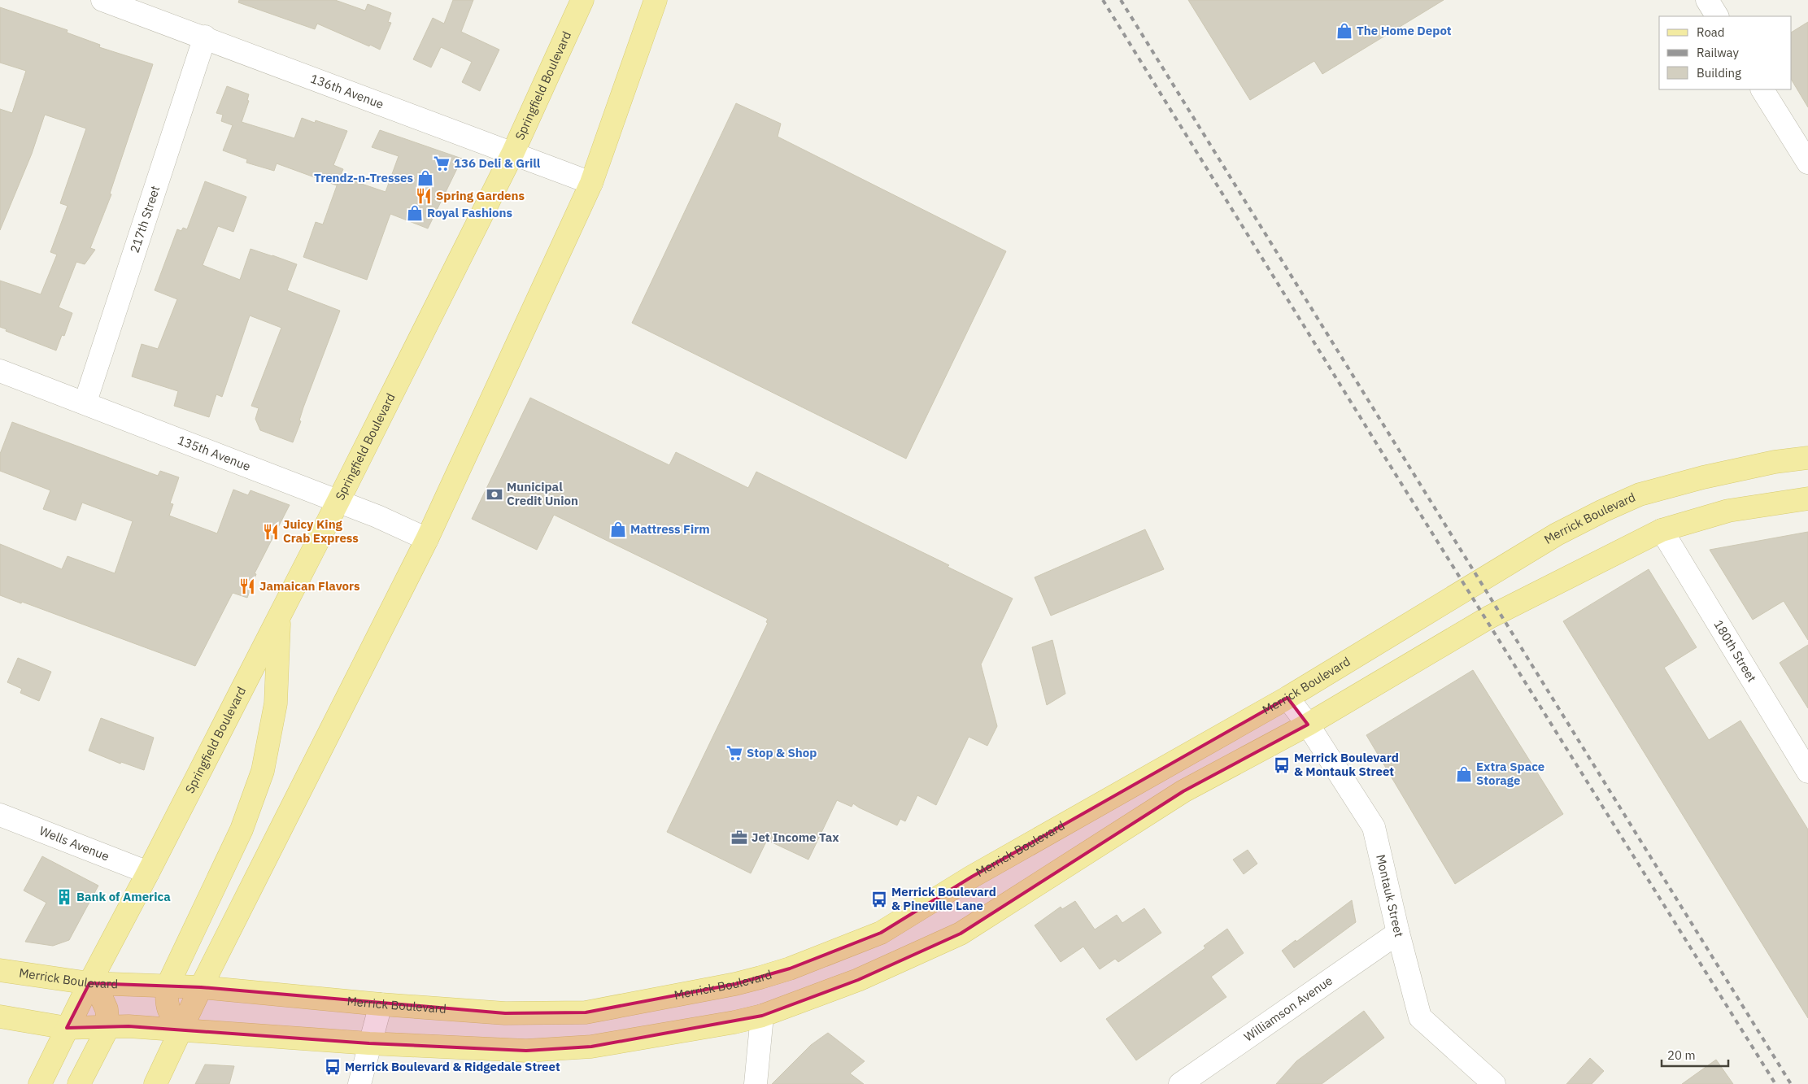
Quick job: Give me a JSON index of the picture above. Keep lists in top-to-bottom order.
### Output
{
  "streets": {
    "main road": ["Springfield Boulevard", "Merrick Boulevard"],
    "street": [
      "136th Avenue",
      "217th Street",
      "135th Avenue",
      "180th Street",
      "Wells Avenue",
      "Montauk Street",
      "Williamson Avenue"
    ]
  },
  "crossings": [
    ["Springfield Boulevard", "136th Avenue"],
    ["Springfield Boulevard", "135th Avenue"],
    ["Springfield Boulevard", "Merrick Boulevard"],
    ["Springfield Boulevard", "Wells Avenue"],
    ["136th Avenue", "217th Street"],
    ["217th Street", "135th Avenue"],
    ["Merrick Boulevard", "Montauk Street"],
    ["Montauk Street", "Williamson Avenue"]
  ],
  "places": {
    "shop": [
      "The Home Depot",
      "Trendz-n-Tresses",
      "Royal Fashions",
      "Mattress Firm",
      "Extra Space Storage"
    ],
    "supermarket": ["136 Deli & Grill", "Stop & Shop"],
    "restaurant": ["Spring Gardens", "Juicy King Crab Express", "Jamaican Flavors"],
    "bank": ["Municipal Credit Union"],
    "bus stop": ["Merrick Boulevard & Montauk Street", "Merrick Boulevard & Pineville Lane", "Merrick Boulevard & Ridgedale Street"],
    "office": ["Jet Income Tax"],
    "building": ["Bank of America"]
  },
  "legend": ["Road", "Railway", "Building"],
  "scale_bar": "20 m"
}
